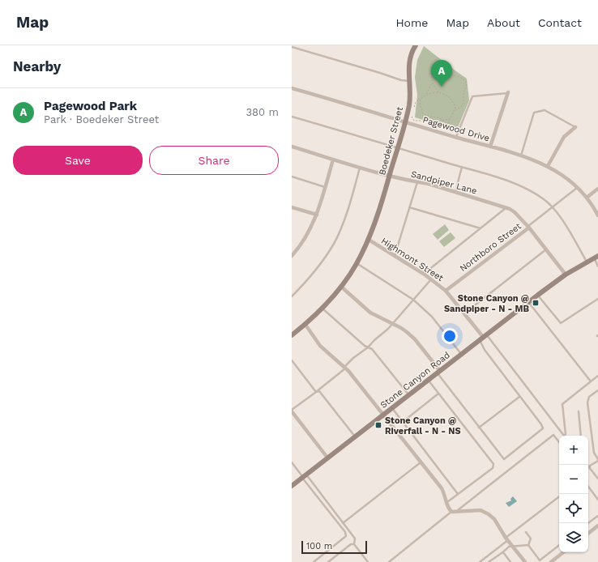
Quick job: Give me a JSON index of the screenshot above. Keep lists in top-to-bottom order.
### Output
{
  "streets": {
    "street": [
      "Pagewood Drive",
      "Boedeker Street",
      "Sandpiper Lane",
      "Northboro Street",
      "Highmont Street",
      "Stone Canyon Road"
    ]
  },
  "crossings": [
    ["Pagewood Drive", "Boedeker Street"],
    ["Boedeker Street", "Sandpiper Lane"],
    ["Boedeker Street", "Highmont Street"],
    ["Sandpiper Lane", "Northboro Street"],
    ["Sandpiper Lane", "Stone Canyon Road"],
    ["Northboro Street", "Highmont Street"],
    ["Highmont Street", "Stone Canyon Road"]
  ],
  "places": {
    "transit": ["Stone Canyon @ Sandpiper - N - MB", "Stone Canyon @ Riverfall - N - NS"]
  },
  "scale_bar": "100 m",
  "page": {
    "header": "Map",
    "nav": [
      "Home",
      "Map",
      "About",
      "Contact"
    ],
    "heading": "Nearby",
    "pins": "A",
    "list": [
      {
        "mark": "A",
        "name": "Pagewood Park",
        "note": "Park · Boedeker Street",
        "value": "380 m"
      }
    ],
    "buttons": ["Save", "Share"],
    "map_buttons": ["+", "−"],
    "scale": "100 m"
  }
}
